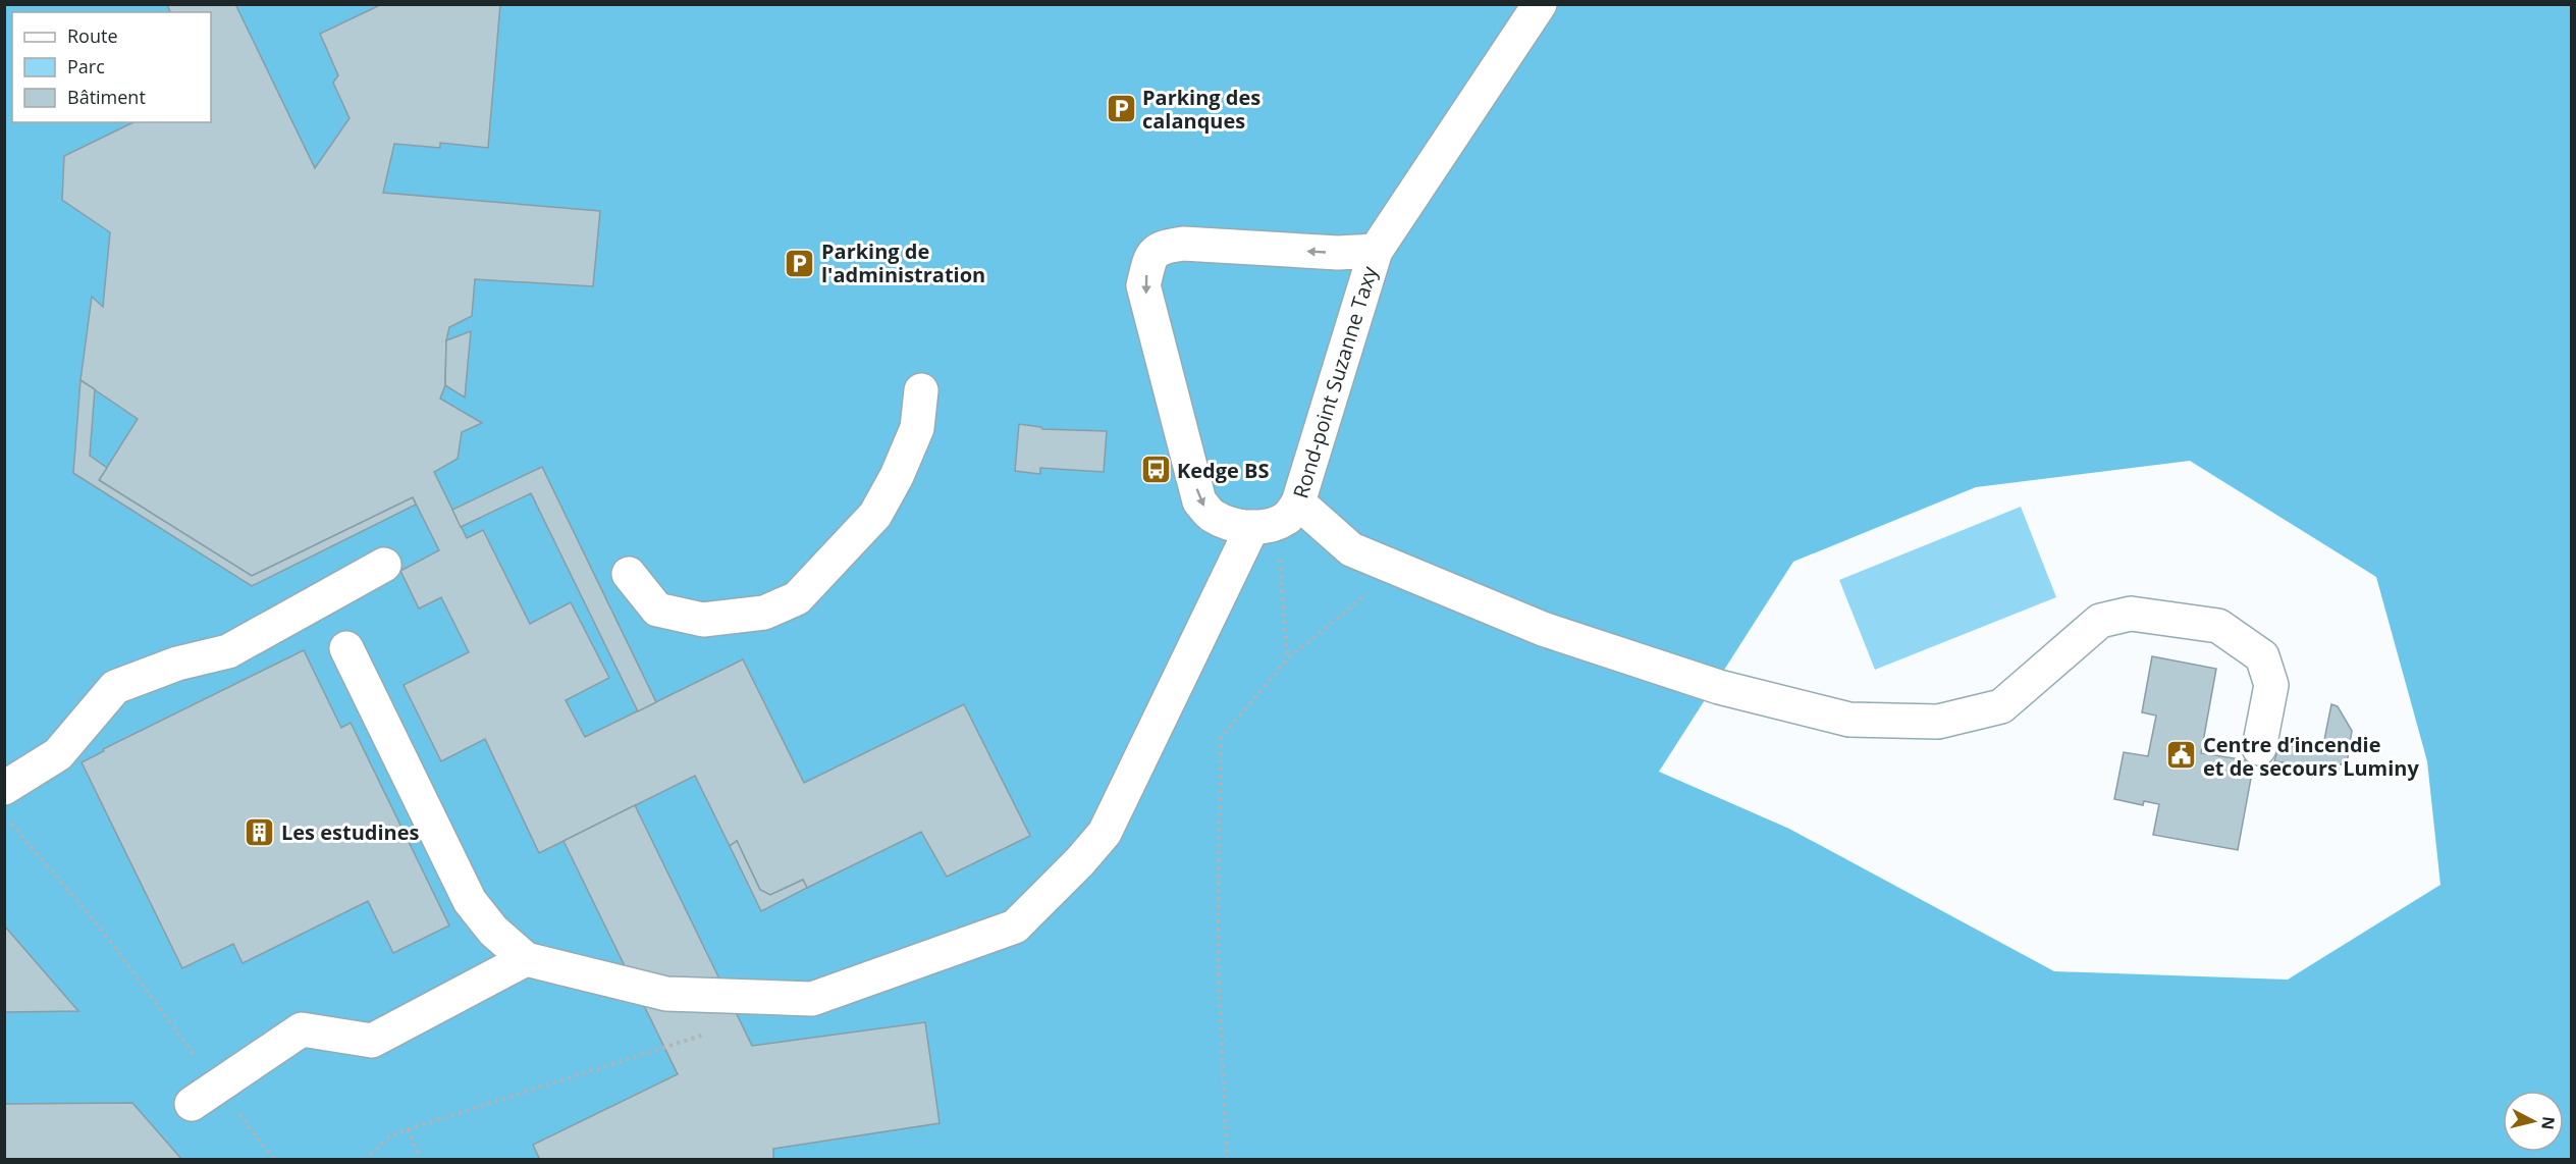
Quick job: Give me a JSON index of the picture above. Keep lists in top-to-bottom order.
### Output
{
  "streets": {
    "street": ["Rond-point Suzanne Taxy"]
  },
  "places": {
    "parking": ["Parking des calanques", "Parking de l'administration"],
    "bus stop": ["Kedge BS"],
    "public building": ["Centre d’incendie et de secours Luminy"],
    "building": ["Les estudines"]
  },
  "legend": ["Route", "Parc", "Bâtiment"],
  "north": "right"
}
